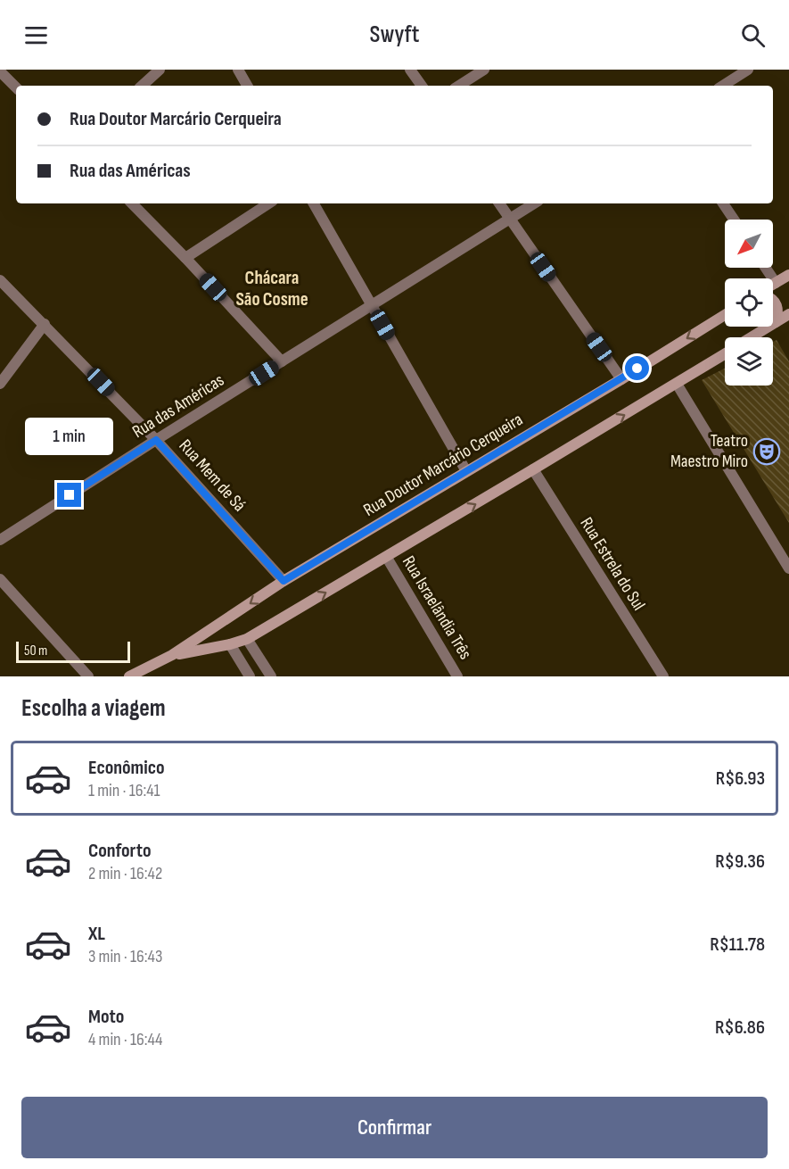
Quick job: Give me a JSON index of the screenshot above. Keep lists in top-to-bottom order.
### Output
{
  "streets": {
    "street": [
      "Rua das Américas",
      "Rua Doutor Marcário Cerqueira",
      "Rua Mem de Sá",
      "Rua Estrela do Sul",
      "Rua Israelândia Três"
    ]
  },
  "crossings": [
    ["Rua das Américas", "Rua Mem de Sá"],
    ["Rua Doutor Marcário Cerqueira", "Rua Mem de Sá"],
    ["Rua Doutor Marcário Cerqueira", "Rua Estrela do Sul"],
    ["Rua Doutor Marcário Cerqueira", "Rua Israelândia Três"]
  ],
  "districts": ["Chácara São Cosme"],
  "places": {
    "theatre": ["Teatro Maestro Miro"]
  },
  "scale_bar": "50 m",
  "north": "bottom left",
  "page": {
    "header": "Swyft",
    "banner": ["Rua Doutor Marcário Cerqueira", "Rua das Américas"],
    "bubble": "1 min",
    "scale": "50 m",
    "heading": "Escolha a viagem",
    "list": [
      {
        "name": "Econômico",
        "note": "1 min · 16:41",
        "value": "R$6.93"
      },
      {
        "name": "Conforto",
        "note": "2 min · 16:42",
        "value": "R$9.36"
      },
      {
        "name": "XL",
        "note": "3 min · 16:43",
        "value": "R$11.78"
      },
      {
        "name": "Moto",
        "note": "4 min · 16:44",
        "value": "R$6.86"
      }
    ],
    "buttons": "Confirmar"
  }
}
